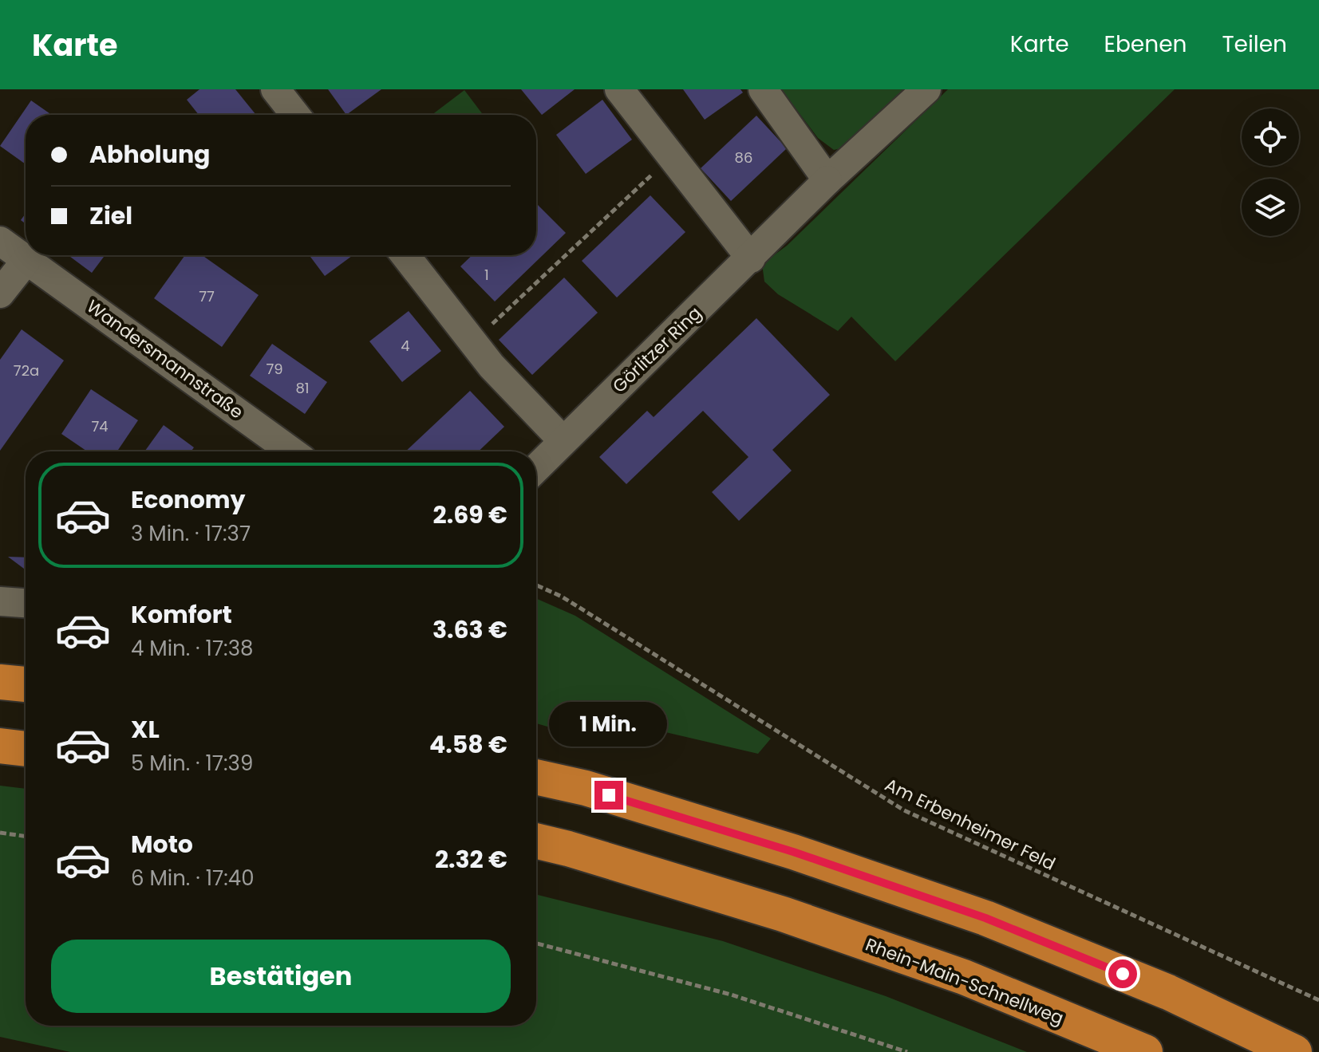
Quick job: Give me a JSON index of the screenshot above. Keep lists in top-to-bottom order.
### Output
{
  "streets": {
    "highway": ["Rhein-Main-Schnellweg"],
    "street": ["Görlitzer Ring", "Wandersmannstraße"],
    "path": ["Am Erbenheimer Feld"]
  },
  "house_numbers": [
    "86",
    "1",
    "77",
    "4",
    "79",
    "72a",
    "81",
    "74"
  ],
  "page": {
    "header": "Karte",
    "nav": ["Karte", "Ebenen", "Teilen"],
    "banner": ["Abholung", "Ziel"],
    "list": [
      {
        "name": "Economy",
        "note": "3 Min. · 17:37",
        "value": "2.69 €"
      },
      {
        "name": "Komfort",
        "note": "4 Min. · 17:38",
        "value": "3.63 €"
      },
      {
        "name": "XL",
        "note": "5 Min. · 17:39",
        "value": "4.58 €"
      },
      {
        "name": "Moto",
        "note": "6 Min. · 17:40",
        "value": "2.32 €"
      }
    ],
    "bubble": "1 Min.",
    "buttons": "Bestätigen"
  }
}
